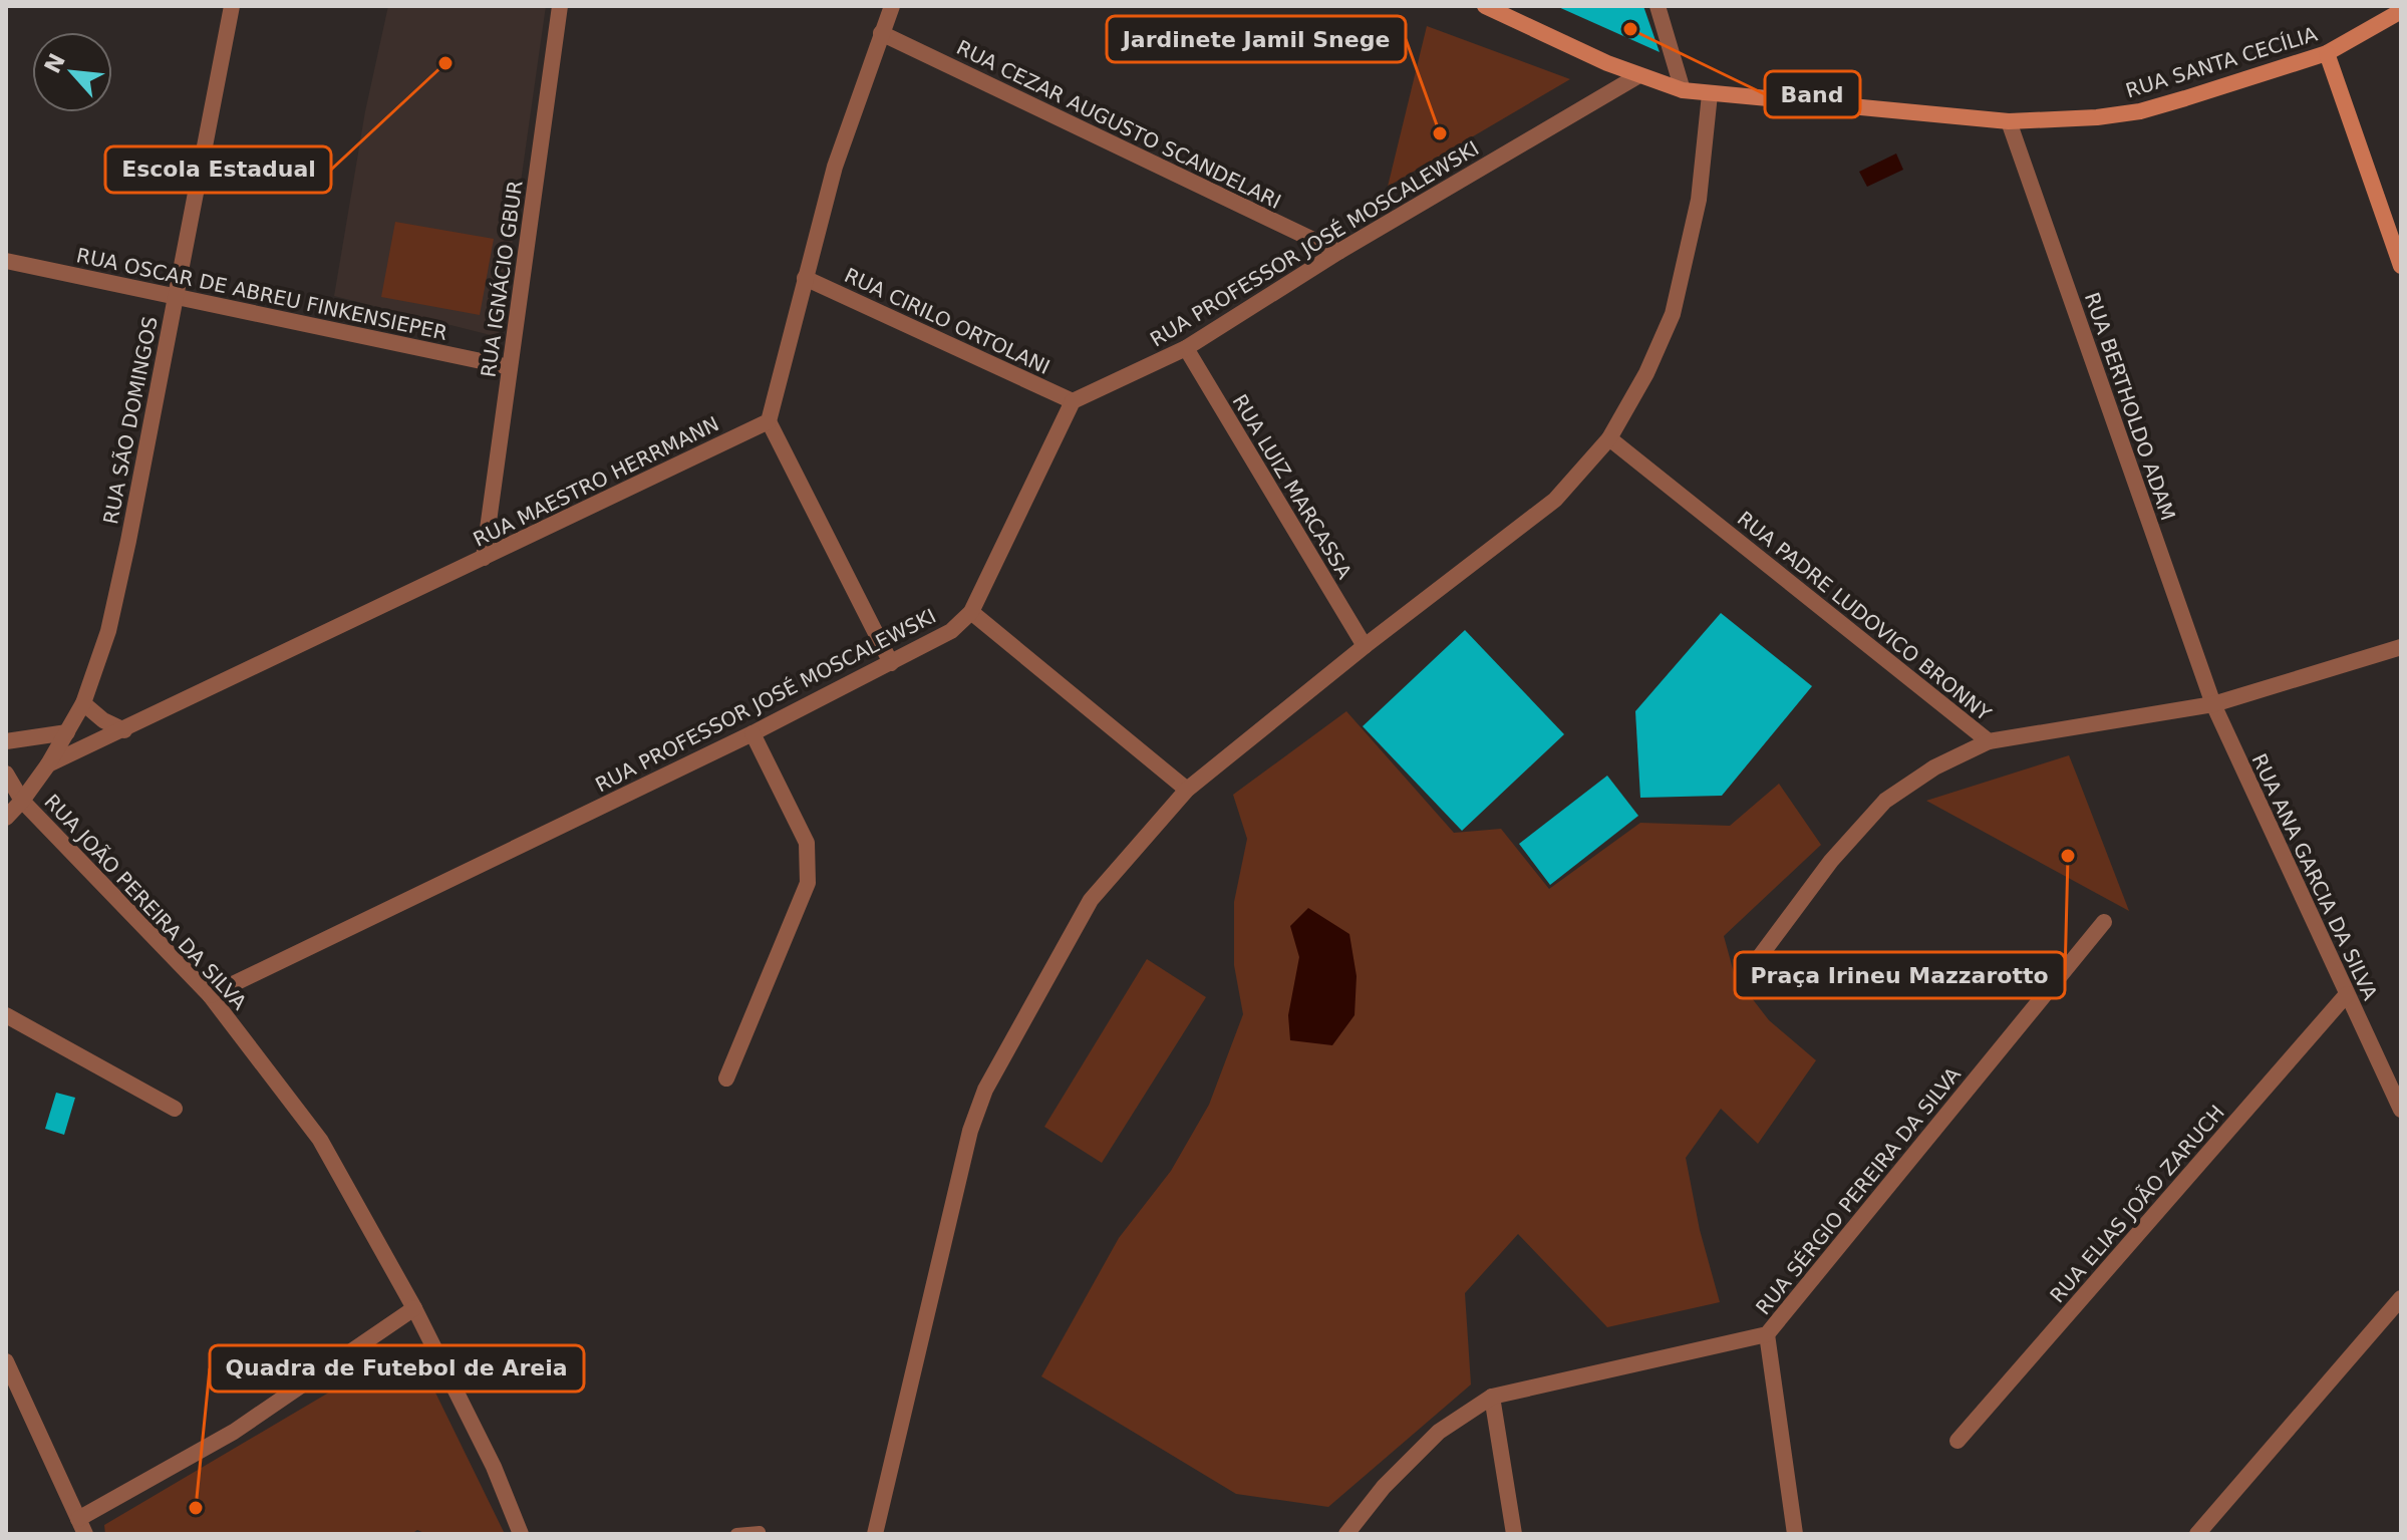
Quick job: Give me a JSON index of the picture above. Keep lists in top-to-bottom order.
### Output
{
  "streets": {
    "main road": ["RUA SANTA CECÍLIA"],
    "street": [
      "RUA CEZAR AUGUSTO SCANDELARI",
      "RUA PROFESSOR JOSÉ MOSCALEWSKI",
      "RUA IGNÁCIO GBUR",
      "RUA OSCAR DE ABREU FINKENSIEPER",
      "RUA CIRILO ORTOLANI",
      "RUA BERTHOLDO ADAM",
      "RUA SÃO DOMINGOS",
      "RUA MAESTRO HERRMANN",
      "RUA LUIZ MARCASSA",
      "RUA PADRE LUDOVICO BRONNY",
      "RUA ANA GARCIA DA SILVA",
      "RUA JOÃO PEREIRA DA SILVA",
      "RUA SÉRGIO PEREIRA DA SILVA",
      "RUA ELIAS JOÃO ZARUCH"
    ]
  },
  "crossings": [
    ["RUA SANTA CECÍLIA", "RUA PROFESSOR JOSÉ MOSCALEWSKI"],
    ["RUA SANTA CECÍLIA", "RUA BERTHOLDO ADAM"],
    ["RUA CEZAR AUGUSTO SCANDELARI", "RUA PROFESSOR JOSÉ MOSCALEWSKI"],
    ["RUA PROFESSOR JOSÉ MOSCALEWSKI", "RUA CIRILO ORTOLANI"],
    ["RUA PROFESSOR JOSÉ MOSCALEWSKI", "RUA LUIZ MARCASSA"],
    ["RUA PROFESSOR JOSÉ MOSCALEWSKI", "RUA JOÃO PEREIRA DA SILVA"],
    ["RUA IGNÁCIO GBUR", "RUA OSCAR DE ABREU FINKENSIEPER"],
    ["RUA IGNÁCIO GBUR", "RUA MAESTRO HERRMANN"],
    ["RUA OSCAR DE ABREU FINKENSIEPER", "RUA SÃO DOMINGOS"],
    ["RUA BERTHOLDO ADAM", "RUA PADRE LUDOVICO BRONNY"],
    ["RUA BERTHOLDO ADAM", "RUA ANA GARCIA DA SILVA"],
    ["RUA SÃO DOMINGOS", "RUA MAESTRO HERRMANN"],
    ["RUA SÃO DOMINGOS", "RUA JOÃO PEREIRA DA SILVA"],
    ["RUA PADRE LUDOVICO BRONNY", "RUA ANA GARCIA DA SILVA"],
    ["RUA ANA GARCIA DA SILVA", "RUA ELIAS JOÃO ZARUCH"]
  ],
  "places": [
    "Band",
    "Escola Estadual",
    "Jardinete Jamil Snege",
    "Praça Irineu Mazzarotto",
    "Quadra de Futebol de Areia"
  ],
  "north": "top left"
}
